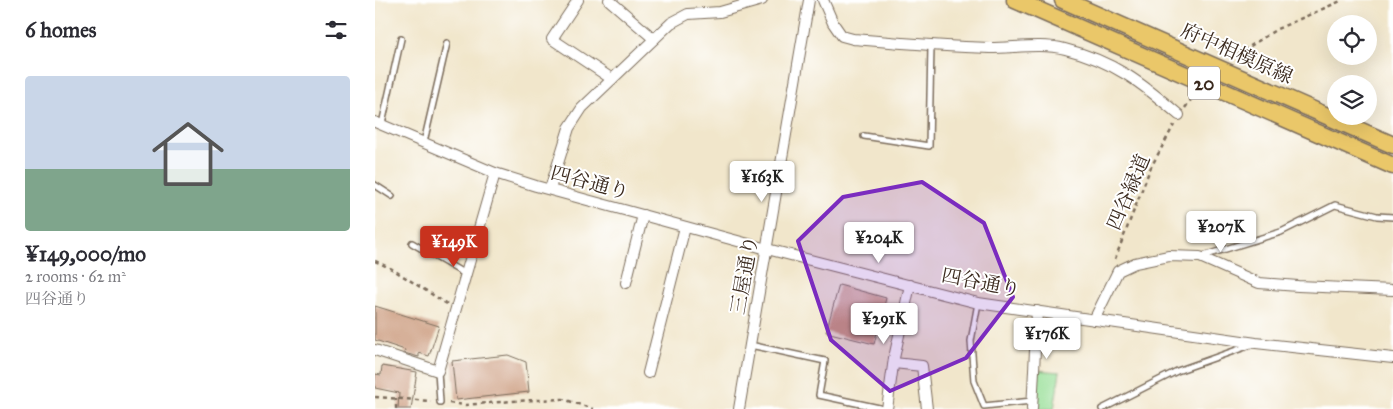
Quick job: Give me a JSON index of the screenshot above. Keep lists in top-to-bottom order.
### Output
{
  "streets": {
    "main road": ["府中相模原線", "20"],
    "street": ["四谷通り", "三屋通り"],
    "path": ["四谷緑道"]
  },
  "crossings": [
    ["府中相模原線", "四谷緑道"],
    ["四谷通り", "三屋通り"]
  ],
  "page": {
    "heading": "6 homes",
    "list": [
      {
        "name": "¥149,000/mo",
        "note": "2 rooms · 62 m² · 四谷通り"
      }
    ],
    "price": [
      "¥163K",
      "¥207K",
      "¥204K",
      "¥149K",
      "¥291K",
      "¥176K"
    ]
  }
}
